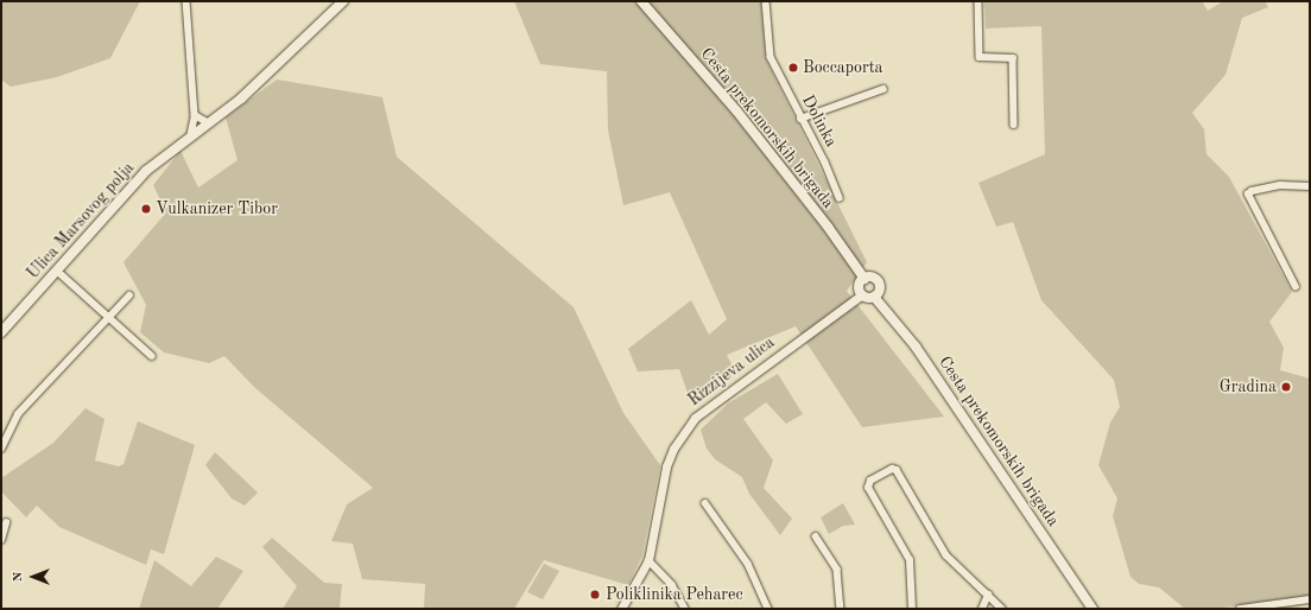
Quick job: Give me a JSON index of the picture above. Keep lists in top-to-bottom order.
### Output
{
  "streets": {
    "main road": ["Cesta prekomorskih brigada", "Ulica Marsovog polja"],
    "street": ["Dolinka", "Rizzijeva ulica"]
  },
  "crossings": [
    ["Cesta prekomorskih brigada", "Rizzijeva ulica"]
  ],
  "places": [
    "Boccaporta",
    "Vulkanizer Tibor",
    "Gradina",
    "Poliklinika Peharec"
  ],
  "north": "left"
}
